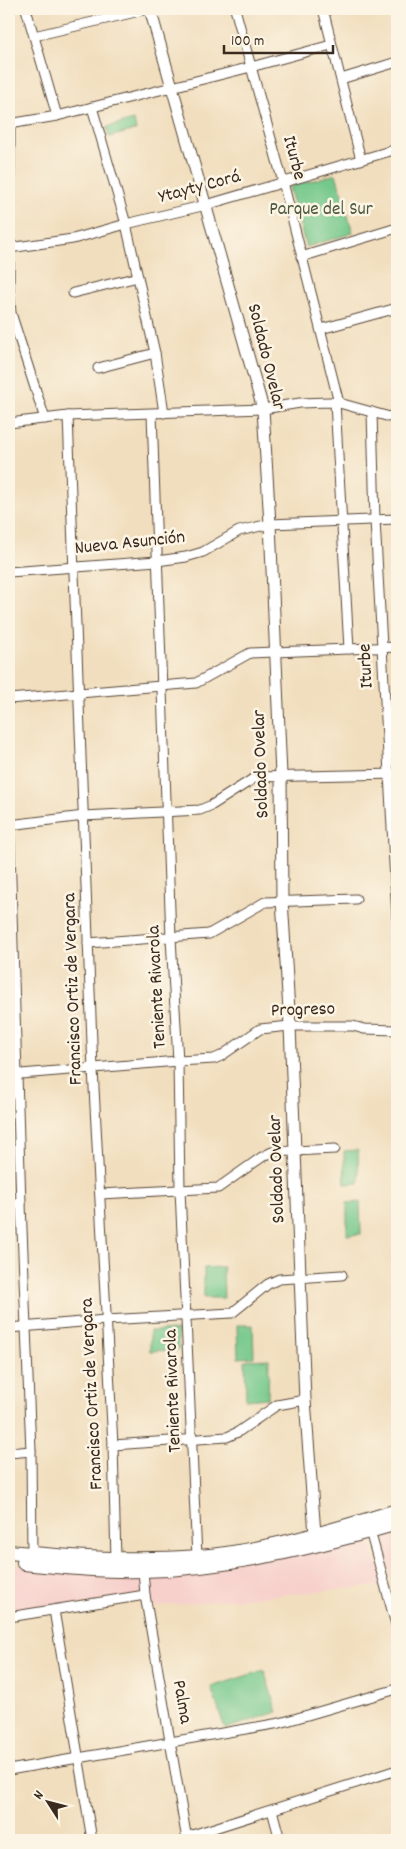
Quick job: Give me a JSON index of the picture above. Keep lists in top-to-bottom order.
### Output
{
  "streets": {
    "main road": ["Soldado Ovelar"],
    "street": [
      "Iturbe",
      "Ytayty Corá",
      "Nueva Asunción",
      "Teniente Rivarola",
      "Francisco Ortiz de Vergara",
      "Progreso",
      "Palma"
    ]
  },
  "crossings": [
    ["Iturbe", "Ytayty Corá"],
    ["Iturbe", "Nueva Asunción"],
    ["Ytayty Corá", "Soldado Ovelar"],
    ["Soldado Ovelar", "Nueva Asunción"],
    ["Soldado Ovelar", "Progreso"],
    ["Nueva Asunción", "Teniente Rivarola"],
    ["Nueva Asunción", "Francisco Ortiz de Vergara"],
    ["Teniente Rivarola", "Progreso"],
    ["Francisco Ortiz de Vergara", "Progreso"]
  ],
  "parks": ["Parque del Sur"],
  "scale_bar": "100 m",
  "north": "top left"
}
